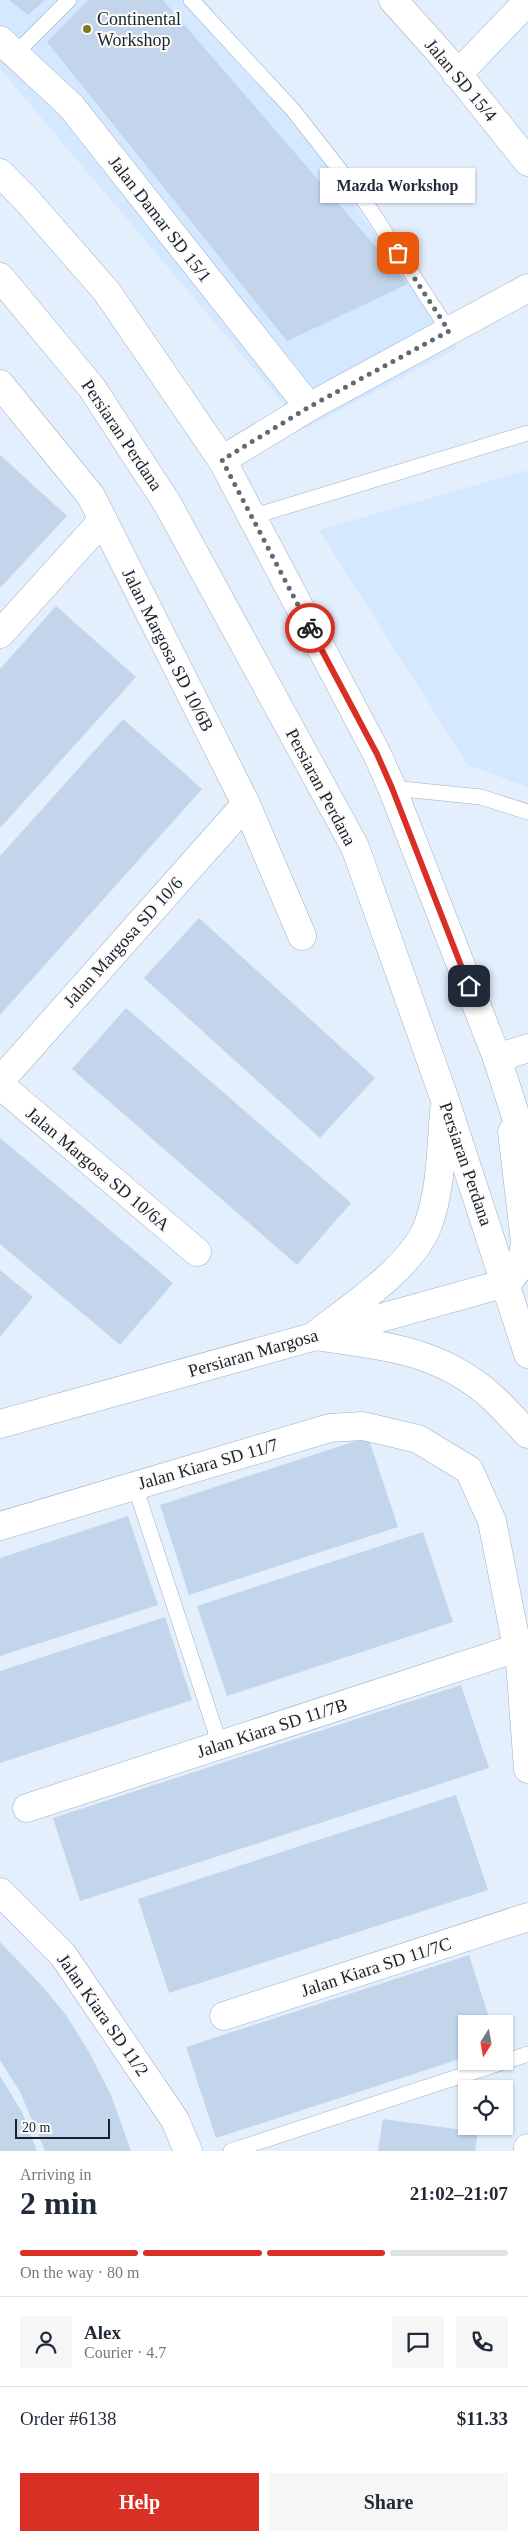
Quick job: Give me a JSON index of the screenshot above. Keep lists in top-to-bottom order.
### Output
{
  "streets": {
    "street": [
      "Jalan SD 15/4",
      "Jalan Damar SD 15/1",
      "Persiaran Perdana",
      "Jalan Margosa SD 10/6B",
      "Jalan Margosa SD 10/6",
      "Jalan Margosa SD 10/6A",
      "Persiaran Margosa",
      "Jalan Kiara SD 11/7",
      "Jalan Kiara SD 11/7B",
      "Jalan Kiara SD 11/7C",
      "Jalan Kiara SD 11/2"
    ]
  },
  "crossings": [
    ["Persiaran Perdana", "Persiaran Margosa"],
    ["Jalan Margosa SD 10/6B", "Jalan Margosa SD 10/6"],
    ["Jalan Kiara SD 11/7", "Jalan Kiara SD 11/7B"]
  ],
  "places": ["Continental Workshop", "Mazda Workshop"],
  "scale_bar": "20 m",
  "north": "bottom",
  "page": {
    "bubble": "Mazda Workshop",
    "scale": "20 m",
    "heading": ["2 min", "Arriving in", "21:02–21:07"],
    "panel": [
      "Alex",
      "Courier · 4.7",
      "Order #6138",
      "$11.33"
    ],
    "bar": "On the way · 80 m",
    "buttons": ["Help", "Share"]
  }
}
